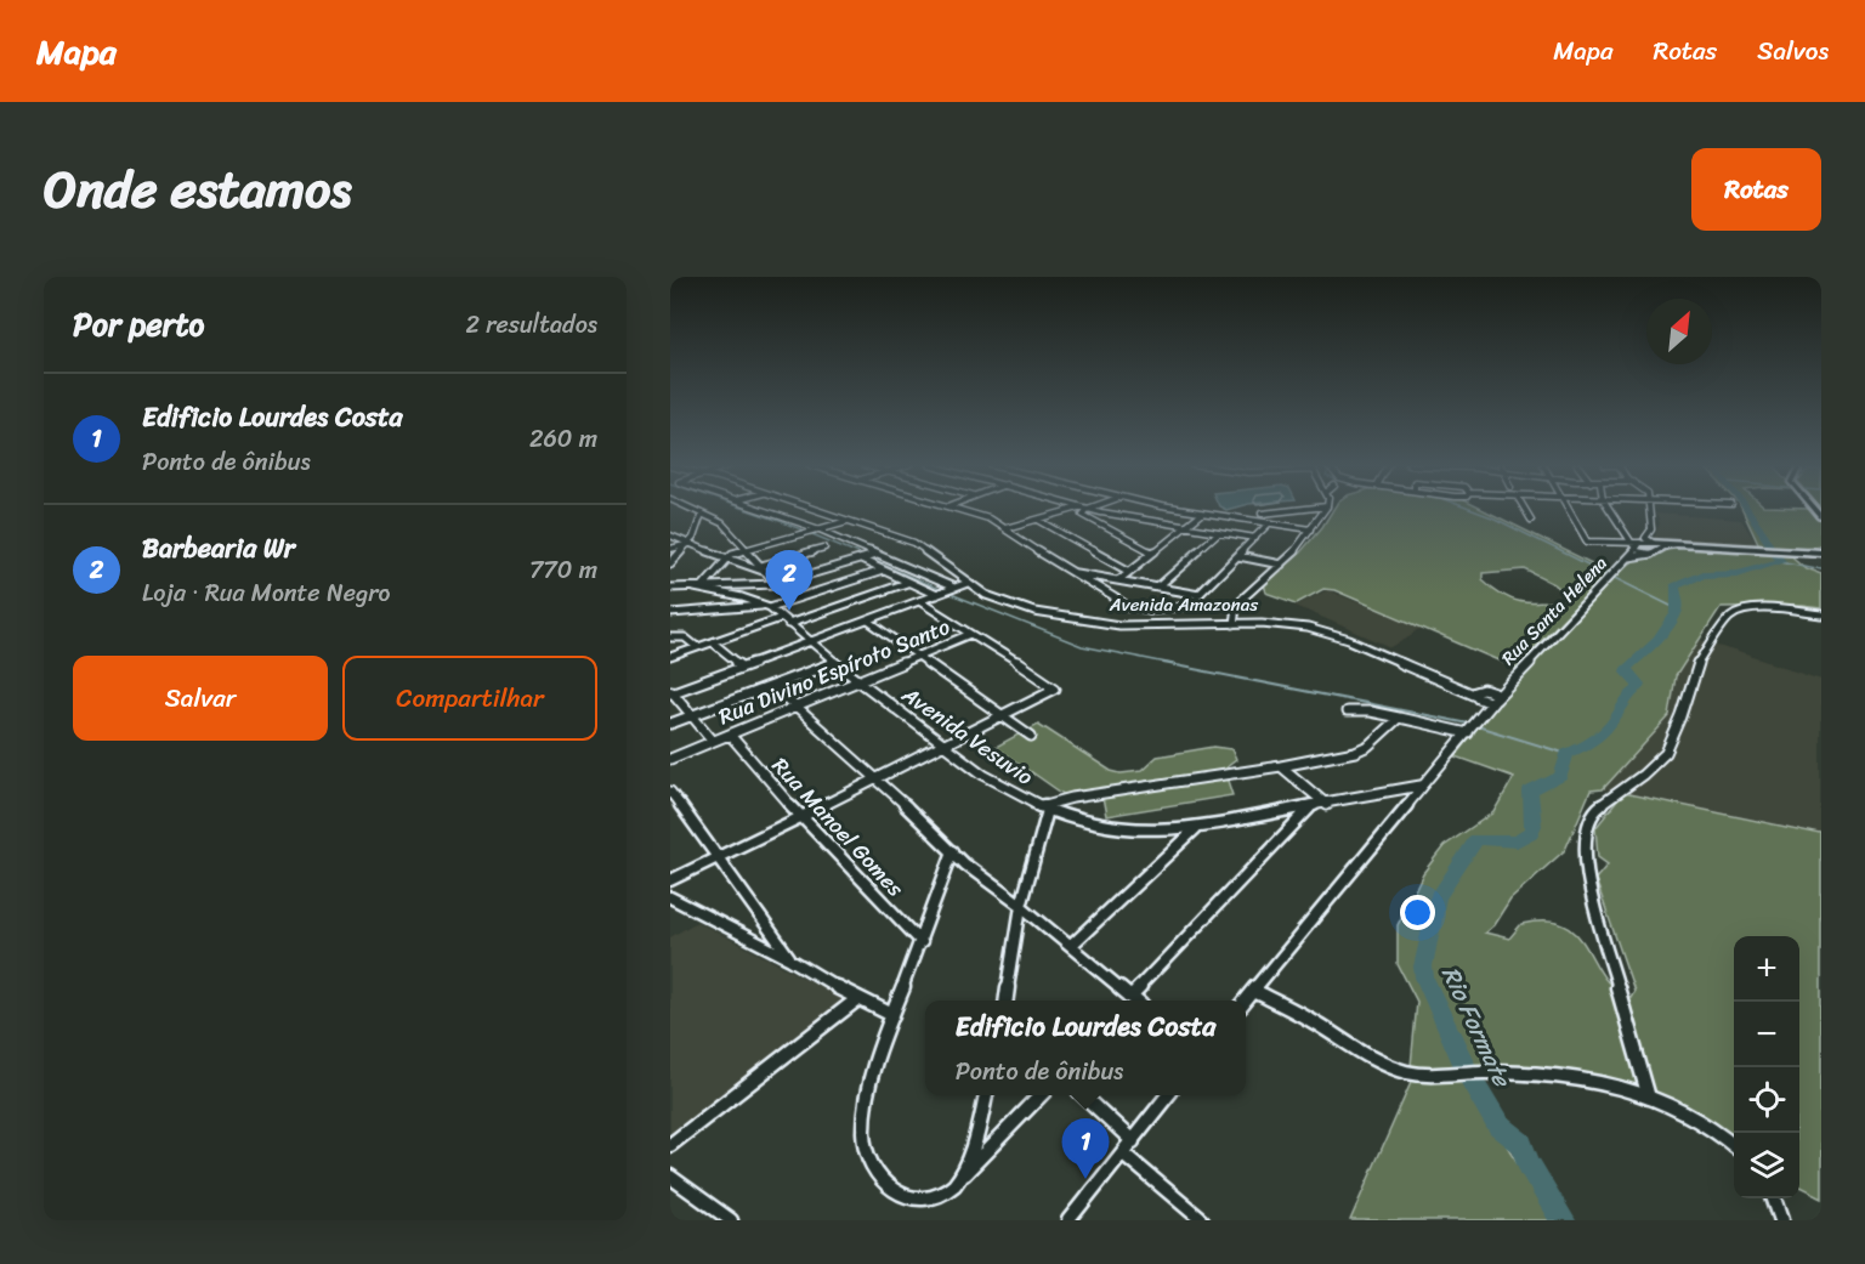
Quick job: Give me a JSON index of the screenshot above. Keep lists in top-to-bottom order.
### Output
{
  "streets": {
    "main road": ["Rua Santa Helena"],
    "street": [
      "Avenida Amazonas",
      "Rua Divino Espíroto Santo",
      "Avenida Vesuvio",
      "Rua Manoel Gomes"
    ]
  },
  "crossings": [
    ["Avenida Amazonas", "Rua Santa Helena"],
    ["Rua Divino Espíroto Santo", "Avenida Vesuvio"],
    ["Rua Divino Espíroto Santo", "Rua Manoel Gomes"]
  ],
  "water": ["Rio Formate"],
  "north": "top right",
  "page": {
    "header": "Mapa",
    "nav": ["Mapa", "Rotas", "Salvos"],
    "title": "Onde estamos",
    "buttons": [
      "Rotas",
      ["Salvar", "Compartilhar"]
    ],
    "heading": ["Por perto", "2 resultados"],
    "list": [
      {
        "mark": "1",
        "name": "Edificio Lourdes Costa",
        "note": "Ponto de ônibus",
        "value": "260 m"
      },
      {
        "mark": "2",
        "name": "Barbearia Wr",
        "note": "Loja · Rua Monte Negro",
        "value": "770 m"
      }
    ],
    "pins": ["2", "1"],
    "map_buttons": ["+", "−"],
    "popup": ["Edificio Lourdes Costa", "Ponto de ônibus"]
  }
}
